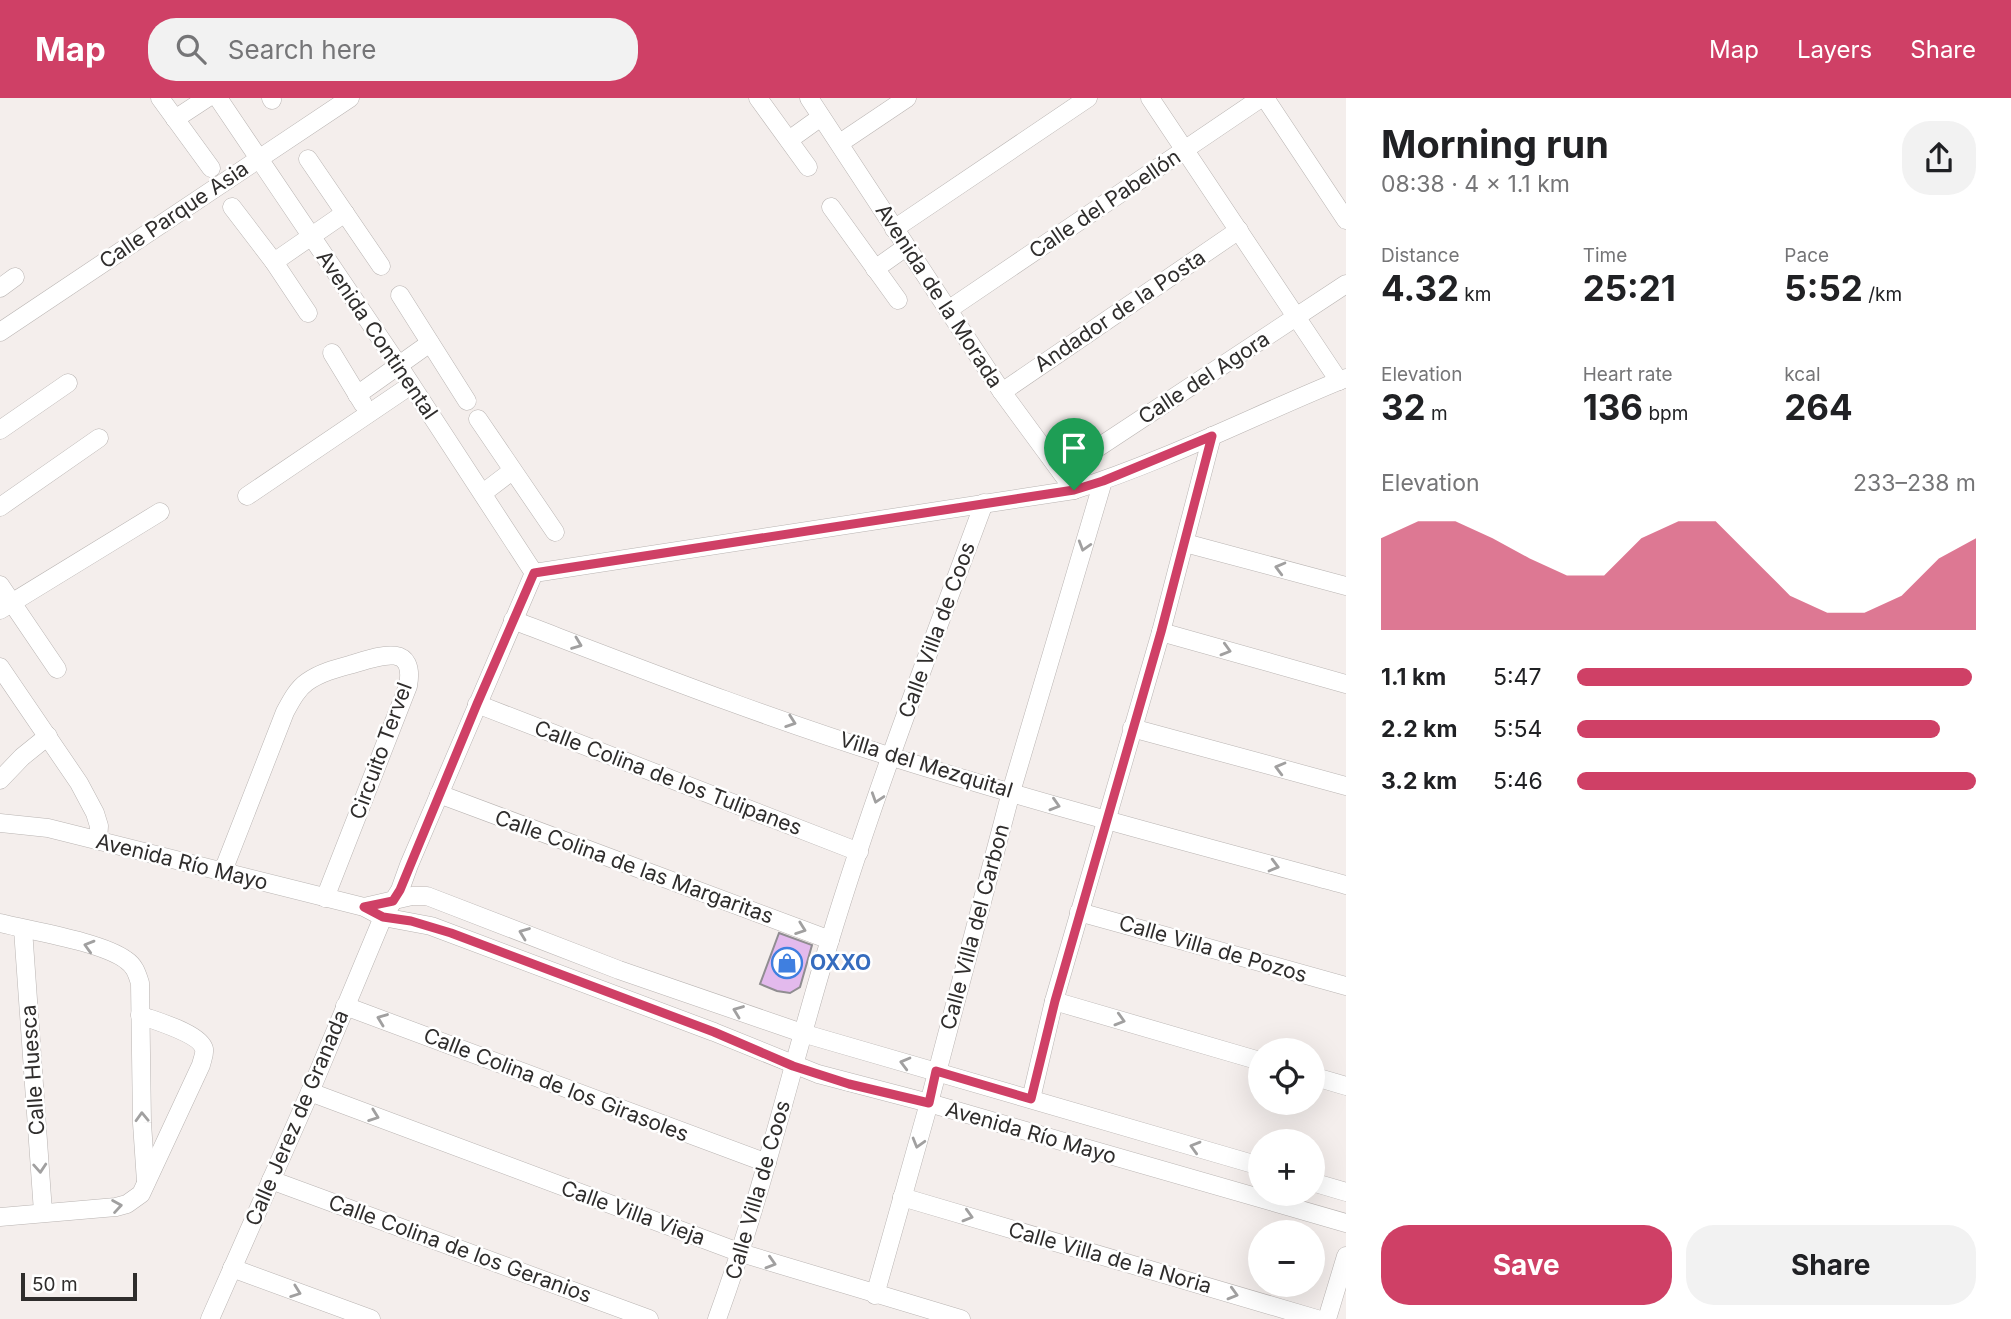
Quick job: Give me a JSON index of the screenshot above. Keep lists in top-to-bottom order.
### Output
{
  "streets": {
    "street": [
      "Calle del Pabellón",
      "Calle Parque Asia",
      "Avenida de la Morada",
      "Andador de la Posta",
      "Avenida Continental",
      "Calle del Agora",
      "Calle Villa de Coos",
      "Circuito Tervel",
      "Villa del Mezquital",
      "Calle Colina de los Tulipanes",
      "Avenida Río Mayo",
      "Calle Colina de las Margaritas",
      "Calle Villa del Carbon",
      "Calle Villa de Pozos",
      "Calle Huesca",
      "Calle Colina de los Girasoles",
      "Calle Jerez de Granada",
      "Calle Villa Vieja",
      "Calle Colina de los Geranios",
      "Calle Villa de la Noria"
    ]
  },
  "crossings": [
    ["Calle del Pabellón", "Avenida de la Morada"],
    ["Calle Parque Asia", "Avenida Continental"],
    ["Avenida de la Morada", "Andador de la Posta"],
    ["Avenida de la Morada", "Calle del Agora"],
    ["Avenida Continental", "Calle Jerez de Granada"],
    ["Calle Villa de Coos", "Villa del Mezquital"],
    ["Calle Villa de Coos", "Calle Colina de los Tulipanes"],
    ["Calle Villa de Coos", "Avenida Río Mayo"],
    ["Calle Villa de Coos", "Calle Colina de las Margaritas"],
    ["Calle Villa de Coos", "Calle Colina de los Girasoles"],
    ["Calle Villa de Coos", "Calle Villa Vieja"],
    ["Circuito Tervel", "Avenida Río Mayo"],
    ["Villa del Mezquital", "Calle Villa del Carbon"],
    ["Villa del Mezquital", "Calle Jerez de Granada"],
    ["Calle Colina de los Tulipanes", "Calle Jerez de Granada"],
    ["Avenida Río Mayo", "Calle Villa del Carbon"],
    ["Avenida Río Mayo", "Calle Jerez de Granada"],
    ["Calle Colina de las Margaritas", "Calle Jerez de Granada"],
    ["Calle Villa del Carbon", "Calle Villa Vieja"],
    ["Calle Villa del Carbon", "Calle Villa de la Noria"],
    ["Calle Colina de los Girasoles", "Calle Jerez de Granada"],
    ["Calle Jerez de Granada", "Calle Villa Vieja"],
    ["Calle Jerez de Granada", "Calle Colina de los Geranios"]
  ],
  "one_way": [
    "Villa del Mezquital",
    "Calle Colina de las Margaritas",
    "Calle Colina de los Girasoles",
    "Calle Villa Vieja",
    "Calle Villa de la Noria"
  ],
  "places": {
    "shop": ["OXXO"]
  },
  "scale_bar": "50 m",
  "page": {
    "header": "Map",
    "search": "Search here",
    "nav": ["Map", "Layers", "Share"],
    "heading": ["Morning run", "08:38 · 4 × 1.1 km"],
    "stats": [
      ["Distance", "4.32 km"],
      ["Time", "25:21"],
      ["Pace", "5:52 /km"],
      ["Elevation", "32 m"],
      ["Heart rate", "136 bpm"],
      ["kcal", "264"]
    ],
    "chart": ["Elevation", "233–238 m"],
    "list": [
      {
        "name": "1.1 km",
        "note": "5:47"
      },
      {
        "name": "2.2 km",
        "note": "5:54"
      },
      {
        "name": "3.2 km",
        "note": "5:46"
      }
    ],
    "map_buttons": ["+", "−"],
    "buttons": ["Save", "Share"],
    "scale": "50 m"
  }
}
